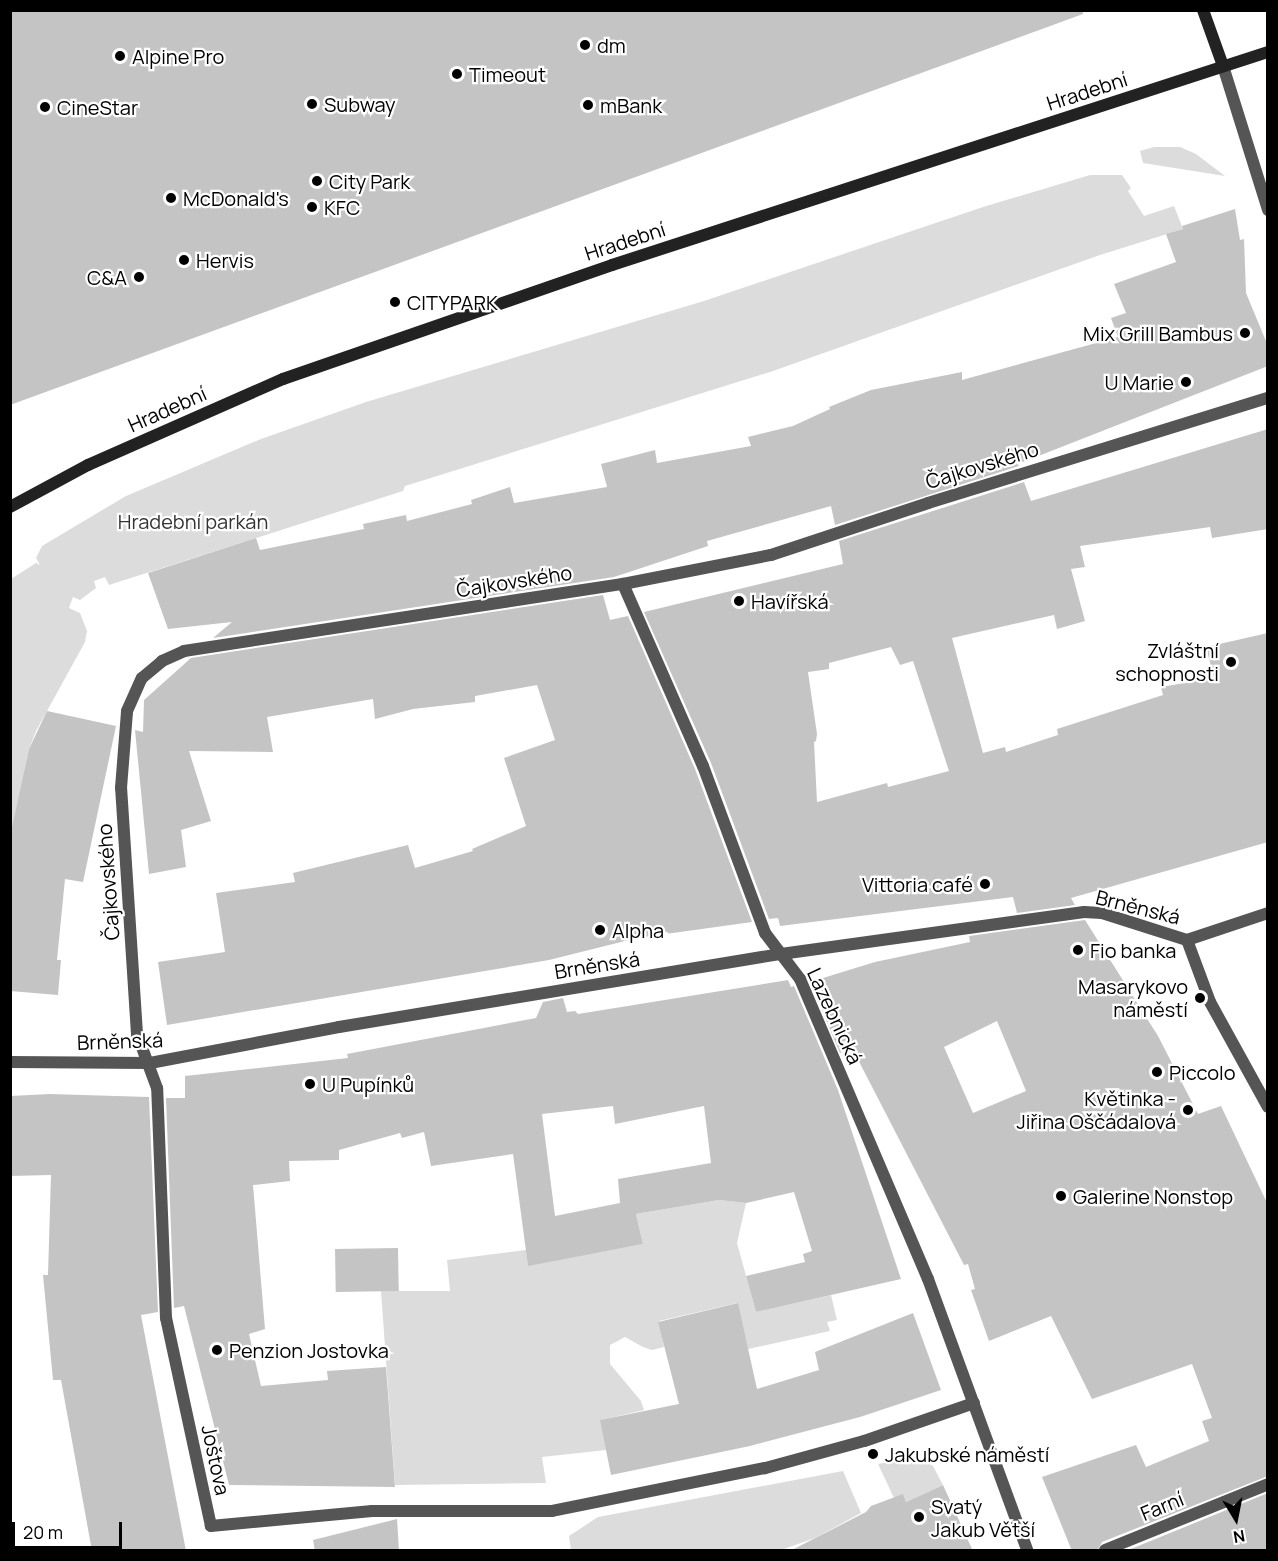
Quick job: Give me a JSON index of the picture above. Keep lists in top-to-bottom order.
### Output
{
  "streets": {
    "main road": ["Hradební"],
    "street": [
      "Čajkovského",
      "Brněnská",
      "Lazebnická",
      "Joštova",
      "Farní"
    ]
  },
  "crossings": [
    ["Čajkovského", "Brněnská"],
    ["Čajkovského", "Lazebnická"],
    ["Čajkovského", "Joštova"],
    ["Brněnská", "Lazebnická"],
    ["Brněnská", "Joštova"],
    ["Lazebnická", "Joštova"]
  ],
  "parks": ["Hradební parkán"],
  "places": [
    "dm",
    "Alpine Pro",
    "Timeout",
    "Subway",
    "mBank",
    "CineStar",
    "City Park",
    "McDonald's",
    "KFC",
    "Hervis",
    "C&A",
    "CITYPARK",
    "Mix Grill Bambus",
    "U Marie",
    "Havířská",
    "Zvláštní schopnosti",
    "Vittoria café",
    "Alpha",
    "Fio banka",
    "Masarykovo náměstí",
    "Piccolo",
    "U Pupínků",
    "Květinka - Jiřina Oščádalová",
    "Galerine Nonstop",
    "Penzion Jostovka",
    "Jakubské náměstí",
    "Svatý Jakub Větší"
  ],
  "scale_bar": "20 m",
  "north": "bottom"
}
